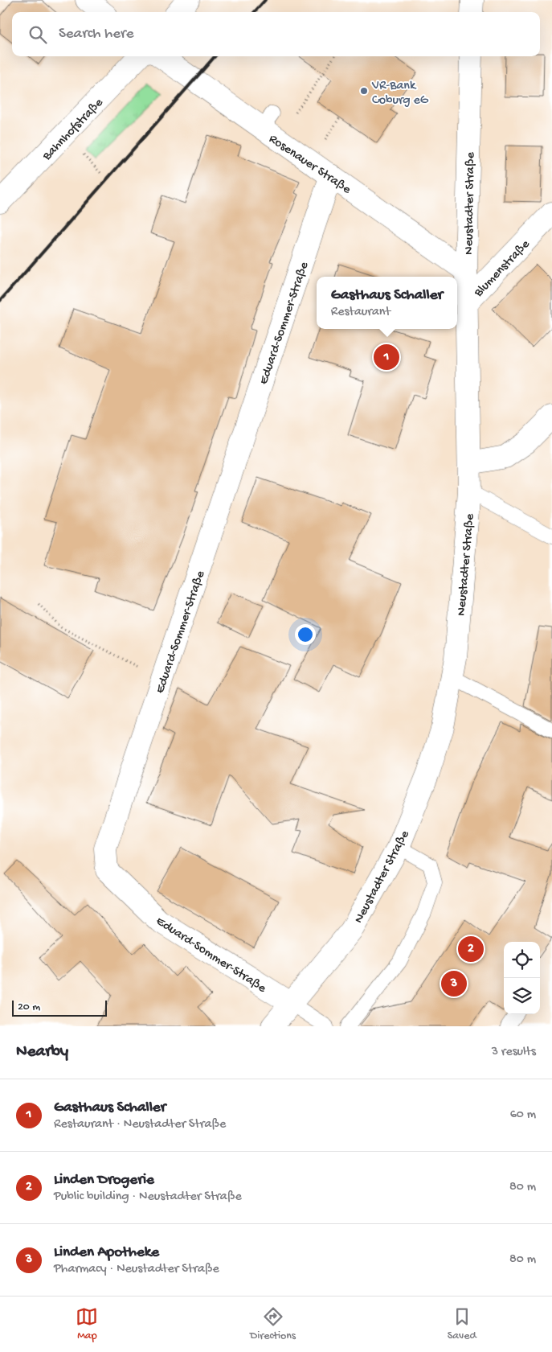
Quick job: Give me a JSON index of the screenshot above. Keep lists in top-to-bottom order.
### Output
{
  "streets": {
    "street": [
      "Bahnhofstraße",
      "Rosenauer Straße",
      "Neustadter Straße",
      "Blumenstraße",
      "Eduard-Sommer-Straße"
    ]
  },
  "crossings": [
    ["Rosenauer Straße", "Neustadter Straße"],
    ["Rosenauer Straße", "Eduard-Sommer-Straße"],
    ["Neustadter Straße", "Blumenstraße"],
    ["Neustadter Straße", "Eduard-Sommer-Straße"]
  ],
  "places": ["VR-Bank Coburg eG"],
  "scale_bar": "20 m",
  "page": {
    "search": "Search here",
    "popup": ["Gasthaus Schaller", "Restaurant"],
    "pins": ["1", "2", "3"],
    "scale": "20 m",
    "heading": ["Nearby", "3 results"],
    "list": [
      {
        "mark": "1",
        "name": "Gasthaus Schaller",
        "note": "Restaurant · Neustadter Straße",
        "value": "60 m"
      },
      {
        "mark": "2",
        "name": "Linden Drogerie",
        "note": "Public building · Neustadter Straße",
        "value": "80 m"
      },
      {
        "mark": "3",
        "name": "Linden Apotheke",
        "note": "Pharmacy · Neustadter Straße",
        "value": "80 m"
      }
    ],
    "nav": ["Map", "Directions", "Saved"]
  }
}
